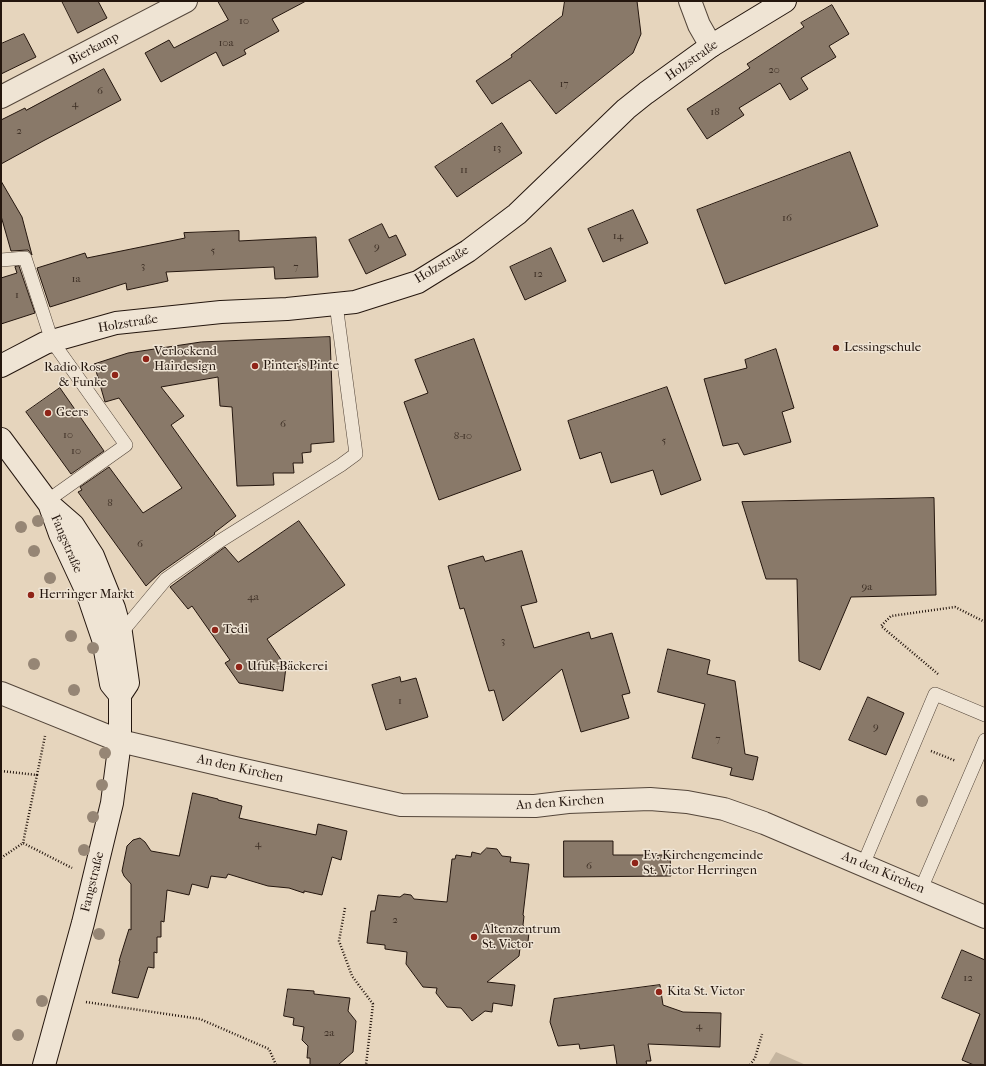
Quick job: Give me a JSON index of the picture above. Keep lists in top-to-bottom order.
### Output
{
  "streets": {
    "street": [
      "Bierkamp",
      "Holzstraße",
      "Fangstraße",
      "An den Kirchen"
    ]
  },
  "crossings": [
    ["Fangstraße", "An den Kirchen"]
  ],
  "places": [
    "Lessingschule",
    "Verlockend Hairdesign",
    "Pinter's Pinte",
    "Radio Rose & Funke",
    "Geers",
    "Herringer Markt",
    "Tedi",
    "Ufuk-Bäckerei",
    "Ev. Kirchengemeinde St. Victor Herringen",
    "Altenzentrum St. Victor",
    "Kita St. Victor"
  ],
  "house_numbers": [
    "10",
    "10a",
    "20",
    "17",
    "6",
    "4",
    "18",
    "2",
    "13",
    "11",
    "16",
    "14",
    "9",
    "5",
    "3",
    "7",
    "12",
    "1a",
    "1",
    "6",
    "10",
    "8-10",
    "5",
    "10",
    "8",
    "6",
    "9a",
    "4a",
    "3",
    "1",
    "9",
    "7",
    "4",
    "6",
    "2",
    "12",
    "4",
    "2a"
  ]
}
